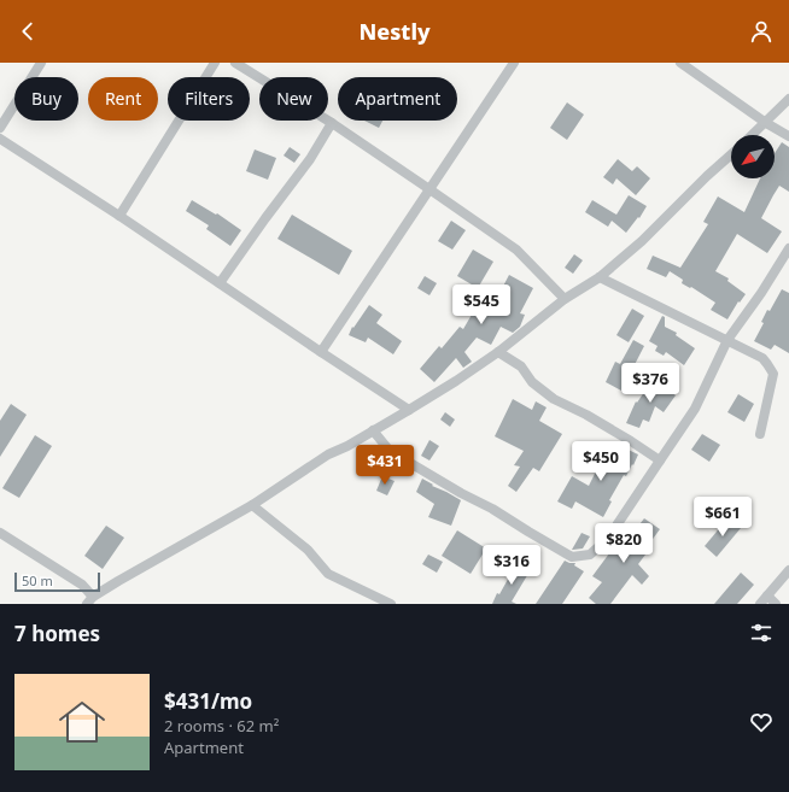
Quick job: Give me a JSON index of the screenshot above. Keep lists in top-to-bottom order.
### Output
{
  "scale_bar": "50 m",
  "north": "bottom left",
  "page": {
    "header": "Nestly",
    "chip": [
      "Buy",
      "Rent",
      "Filters",
      "New",
      "Apartment"
    ],
    "price": [
      "$545",
      "$376",
      "$450",
      "$431",
      "$661",
      "$820",
      "$316"
    ],
    "scale": "50 m",
    "heading": "7 homes",
    "list": [
      {
        "name": "$431/mo",
        "note": "2 rooms · 62 m² · Apartment"
      }
    ]
  }
}
